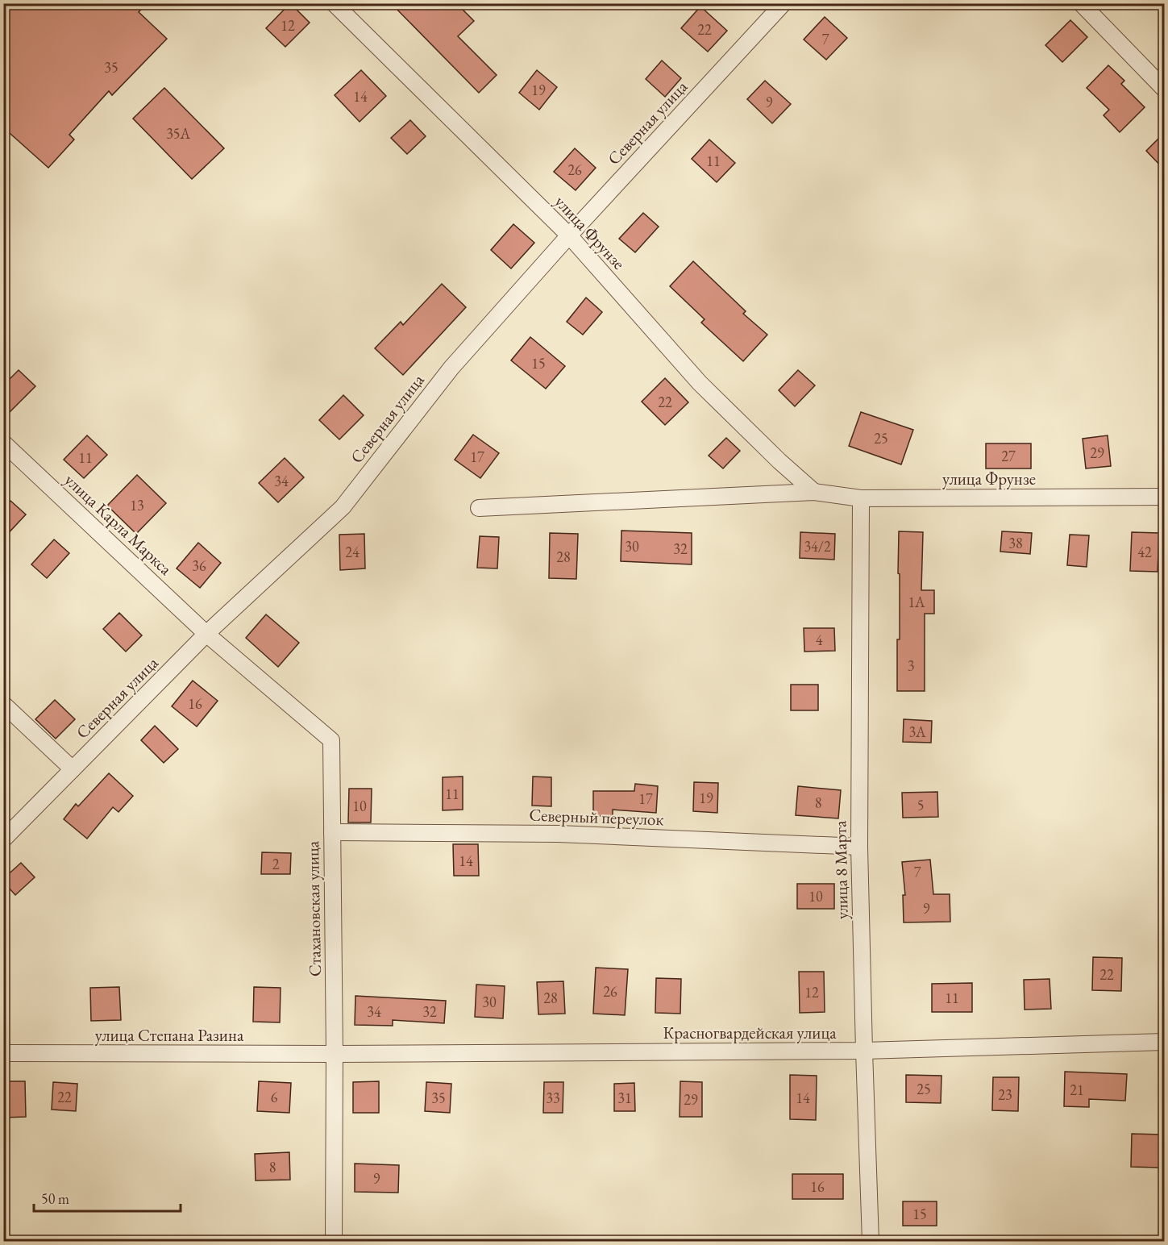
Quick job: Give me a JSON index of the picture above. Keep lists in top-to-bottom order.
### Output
{
  "streets": {
    "street": [
      "Северная улица",
      "улица Фрунзе",
      "улица Карла Маркса",
      "Северный переулок",
      "улица 8 Марта",
      "Стахановская улица",
      "Красногвардейская улица",
      "улица Степана Разина"
    ]
  },
  "crossings": [
    ["Северная улица", "улица Фрунзе"],
    ["Северная улица", "улица Карла Маркса"],
    ["Северная улица", "Стахановская улица"],
    ["улица Фрунзе", "улица 8 Марта"],
    ["улица Карла Маркса", "Стахановская улица"],
    ["Северный переулок", "улица 8 Марта"],
    ["Северный переулок", "Стахановская улица"],
    ["улица 8 Марта", "Красногвардейская улица"],
    ["Стахановская улица", "Красногвардейская улица"],
    ["Стахановская улица", "улица Степана Разина"],
    ["Красногвардейская улица", "улица Степана Разина"]
  ],
  "house_numbers": [
    "12",
    "22",
    "7",
    "35",
    "19",
    "14",
    "9",
    "35А",
    "11",
    "26",
    "15",
    "22",
    "25",
    "29",
    "27",
    "17",
    "11",
    "34",
    "13",
    "38",
    "30",
    "34/2",
    "32",
    "24",
    "42",
    "28",
    "36",
    "1А",
    "4",
    "3",
    "16",
    "3А",
    "11",
    "19",
    "17",
    "8",
    "5",
    "10",
    "14",
    "2",
    "7",
    "10",
    "9",
    "22",
    "26",
    "12",
    "28",
    "11",
    "30",
    "34",
    "32",
    "25",
    "21",
    "23",
    "22",
    "6",
    "35",
    "33",
    "31",
    "14",
    "29",
    "8",
    "9",
    "16",
    "15"
  ],
  "scale_bar": "50 m"
}
